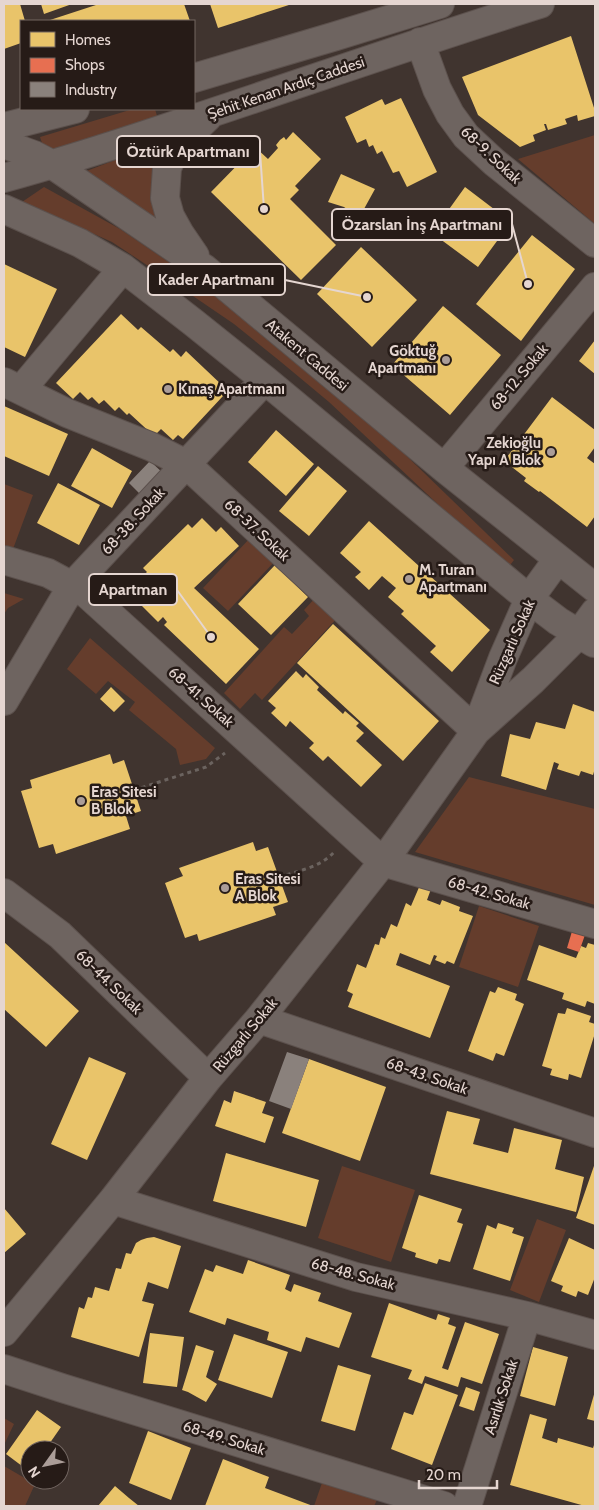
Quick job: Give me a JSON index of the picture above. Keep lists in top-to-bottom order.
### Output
{
  "streets": {
    "street": [
      "Şehit Kenan Ardıç Caddesi",
      "68-9. Sokak",
      "Atakent Caddesi",
      "68-12. Sokak",
      "68-38. Sokak",
      "68-37. Sokak",
      "Rüzgarlı Sokak",
      "68-41. Sokak",
      "68-42. Sokak",
      "68-44. Sokak",
      "68-43. Sokak",
      "68-48. Sokak",
      "Asırlık Sokak",
      "68-49. Sokak"
    ]
  },
  "crossings": [
    ["Şehit Kenan Ardıç Caddesi", "68-9. Sokak"],
    ["Şehit Kenan Ardıç Caddesi", "Atakent Caddesi"],
    ["Atakent Caddesi", "68-12. Sokak"],
    ["Atakent Caddesi", "Rüzgarlı Sokak"],
    ["68-38. Sokak", "68-37. Sokak"],
    ["68-38. Sokak", "68-41. Sokak"],
    ["68-37. Sokak", "Rüzgarlı Sokak"],
    ["Rüzgarlı Sokak", "68-41. Sokak"],
    ["Rüzgarlı Sokak", "68-42. Sokak"],
    ["Rüzgarlı Sokak", "68-44. Sokak"],
    ["Rüzgarlı Sokak", "68-43. Sokak"],
    ["Rüzgarlı Sokak", "68-48. Sokak"],
    ["68-41. Sokak", "68-42. Sokak"],
    ["68-48. Sokak", "Asırlık Sokak"]
  ],
  "places": [
    "Öztürk Apartmanı",
    "Özarslan İnş Apartmanı",
    "Kader Apartmanı",
    "Göktuğ Apartmanı",
    "Kınaş Apartmanı",
    "Zekioğlu Yapı A Blok",
    "M. Turan Apartmanı",
    "Apartman",
    "Eras Sitesi B Blok",
    "Eras Sitesi A Blok"
  ],
  "legend": ["Homes", "Shops", "Industry"],
  "scale_bar": "20 m",
  "north": "bottom left"
}
